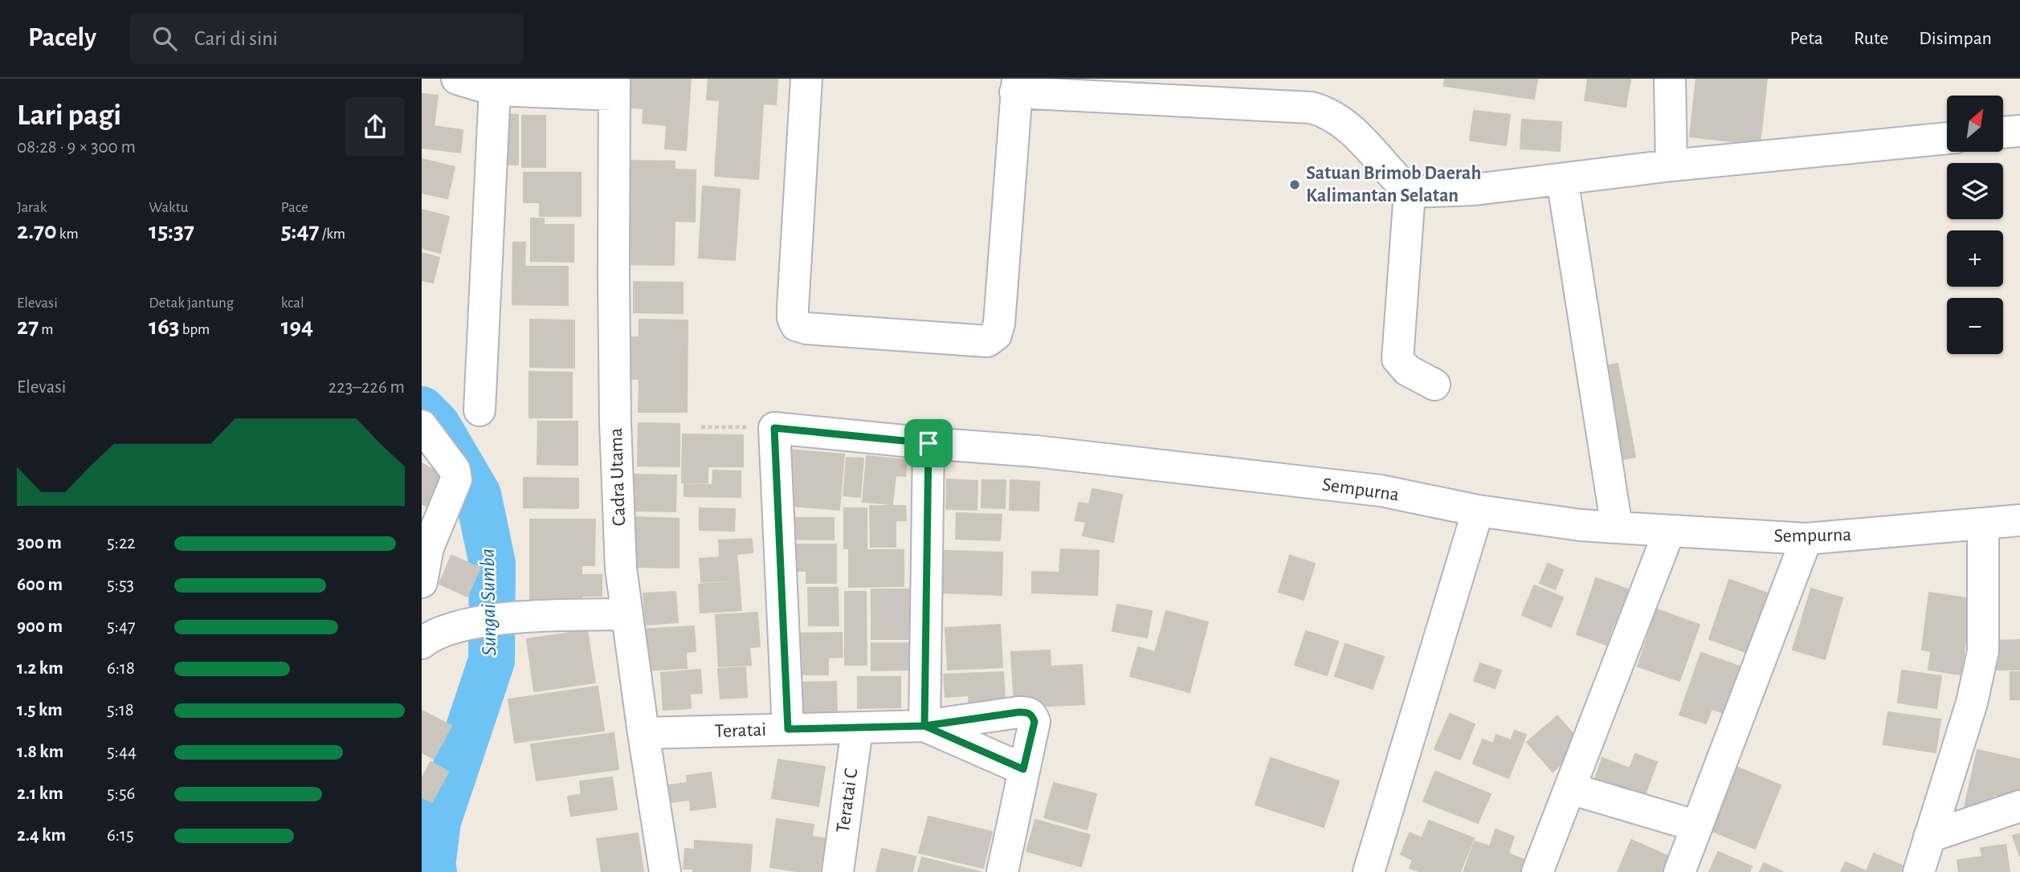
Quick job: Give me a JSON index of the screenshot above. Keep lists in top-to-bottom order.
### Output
{
  "streets": {
    "street": [
      "Cadra Utama",
      "Sempurna",
      "Teratai",
      "Teratai C"
    ]
  },
  "crossings": [
    ["Cadra Utama", "Teratai"],
    ["Teratai", "Teratai C"]
  ],
  "water": ["Sungai Sumba"],
  "places": ["Satuan Brimob Daerah Kalimantan Selatan"],
  "north": "top right",
  "page": {
    "header": "Pacely",
    "search": "Cari di sini",
    "nav": ["Peta", "Rute", "Disimpan"],
    "heading": ["Lari pagi", "08:28 · 9 × 300 m"],
    "map_buttons": ["+", "−"],
    "stats": [
      ["Jarak", "2.70 km"],
      ["Waktu", "15:37"],
      ["Pace", "5:47 /km"],
      ["Elevasi", "27 m"],
      ["Detak jantung", "163 bpm"],
      ["kcal", "194"]
    ],
    "chart": ["Elevasi", "223–226 m"],
    "list": [
      {
        "name": "300 m",
        "note": "5:22"
      },
      {
        "name": "600 m",
        "note": "5:53"
      },
      {
        "name": "900 m",
        "note": "5:47"
      },
      {
        "name": "1.2 km",
        "note": "6:18"
      },
      {
        "name": "1.5 km",
        "note": "5:18"
      },
      {
        "name": "1.8 km",
        "note": "5:44"
      },
      {
        "name": "2.1 km",
        "note": "5:56"
      },
      {
        "name": "2.4 km",
        "note": "6:15"
      }
    ]
  }
}
